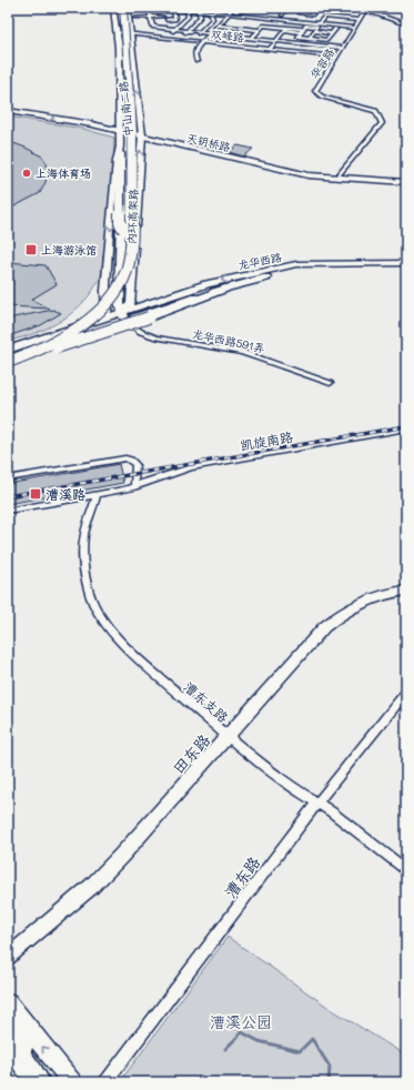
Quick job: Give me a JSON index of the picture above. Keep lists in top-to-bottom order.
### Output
{
  "streets": {
    "highway": ["内环高架路"],
    "main road": ["中山南二路", "龙华西路"],
    "street": [
      "双峰路",
      "华容路",
      "天钥桥路",
      "龙华西路591弄",
      "凯旋南路",
      "漕东支路",
      "田东路",
      "漕东路"
    ]
  },
  "crossings": [
    ["双峰路", "华容路"],
    ["双峰路", "中山南二路"],
    ["华容路", "天钥桥路"],
    ["中山南二路", "天钥桥路"],
    ["中山南二路", "内环高架路"],
    ["中山南二路", "龙华西路"],
    ["中山南二路", "龙华西路591弄"],
    ["龙华西路", "龙华西路591弄"],
    ["凯旋南路", "漕东支路"],
    ["漕东支路", "田东路"],
    ["漕东支路", "漕东路"]
  ],
  "parks": ["漕溪公园"],
  "places": {
    "other": ["上海体育场"],
    "transit": ["上海游泳馆", "漕溪路"]
  }
}
